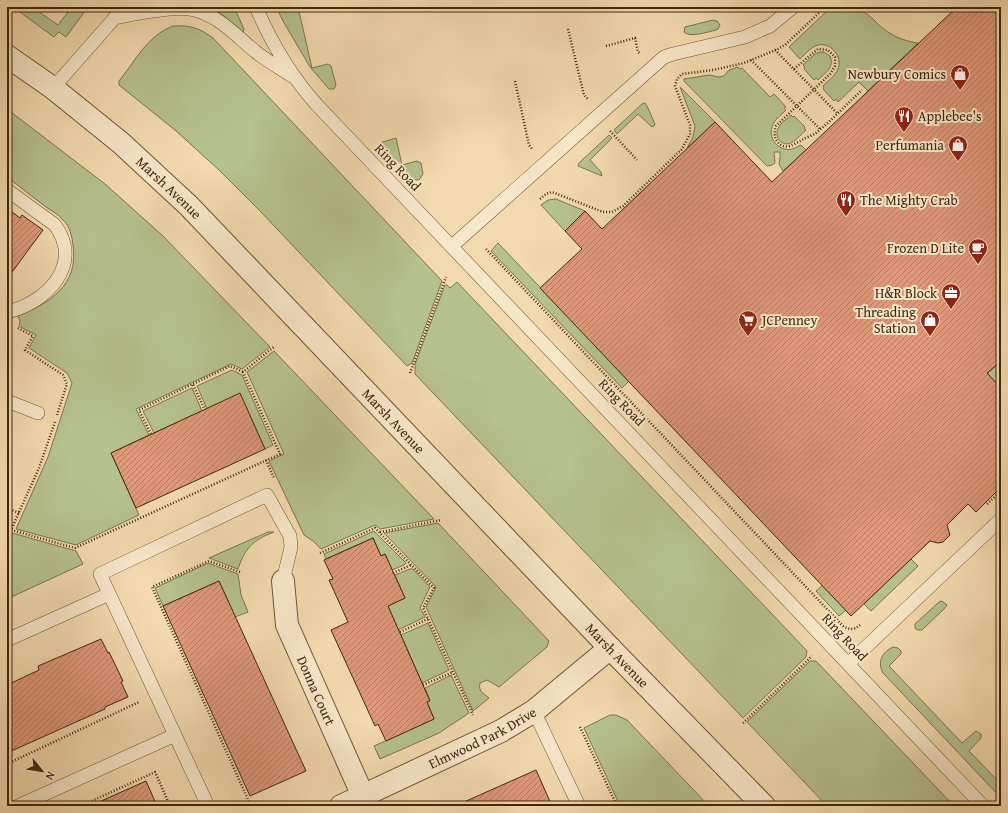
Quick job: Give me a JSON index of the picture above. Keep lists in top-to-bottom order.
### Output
{
  "streets": {
    "street": ["Marsh Avenue", "Donna Court", "Elmwood Park Drive"],
    "lane": ["Ring Road"]
  },
  "crossings": [
    ["Marsh Avenue", "Elmwood Park Drive"],
    ["Donna Court", "Elmwood Park Drive"]
  ],
  "places": {
    "shop": ["Newbury Comics", "Perfumania", "Threading Station"],
    "restaurant": ["Applebee's", "The Mighty Crab"],
    "cafe": ["Frozen D Lite"],
    "office": ["H&R Block"],
    "supermarket": ["JCPenney"]
  },
  "north": "bottom right"
}
